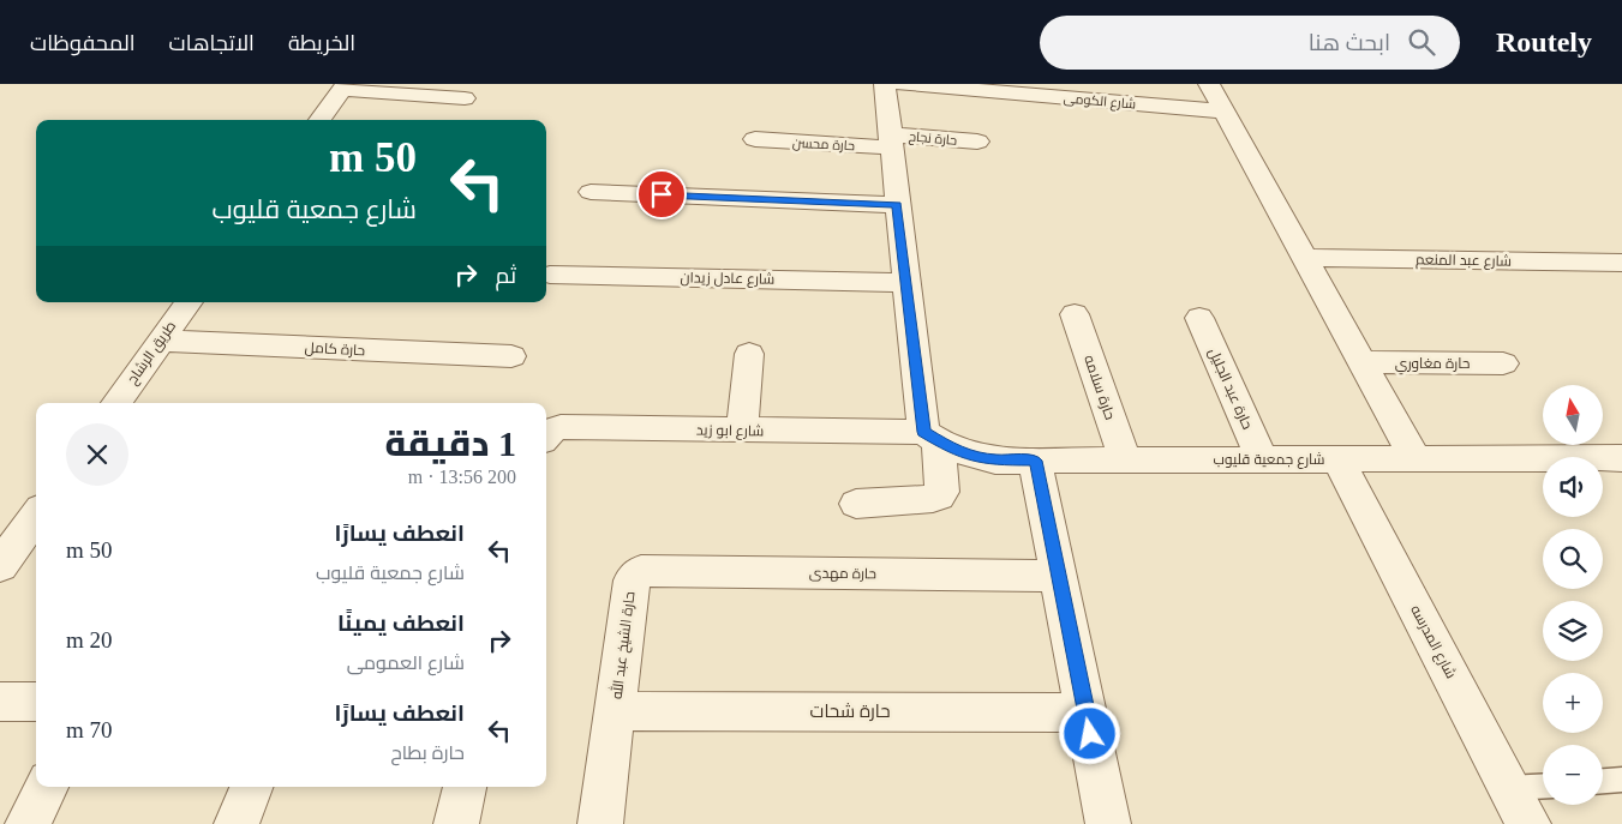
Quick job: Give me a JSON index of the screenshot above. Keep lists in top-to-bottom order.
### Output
{
  "streets": {
    "street": [
      "شارع الكومى",
      "حارة نجاح",
      "حارة محسن",
      "شارع عبد المنعم",
      "شارع عادل زيدان",
      "حارة كامل",
      "طريق الرشاح",
      "حارة مغاوري",
      "حارة سلامه",
      "حارة عبد الجليل",
      "شارع ابو زيد",
      "شارع جمعية قليوب",
      "حارة مهدى",
      "شارع المدرسه",
      "حارة الشيخ عبد الله",
      "حارة شحات"
    ]
  },
  "crossings": [
    ["حارة نجاح", "حارة محسن"],
    ["حارة كامل", "طريق الرشاح"],
    ["حارة سلامه", "شارع جمعية قليوب"],
    ["حارة عبد الجليل", "شارع جمعية قليوب"],
    ["شارع ابو زيد", "شارع جمعية قليوب"],
    ["شارع جمعية قليوب", "شارع المدرسه"],
    ["حارة مهدى", "حارة الشيخ عبد الله"],
    ["حارة الشيخ عبد الله", "حارة شحات"]
  ],
  "north": "top",
  "page": {
    "header": "Routely",
    "search": "ابحث هنا",
    "nav": ["الخريطة", "الاتجاهات", "المحفوظات"],
    "turn": ["50 m", "شارع جمعية قليوب"],
    "then": "ثم",
    "map_buttons": ["+", "−"],
    "heading": ["1 دقيقة", "200 m · 13:56"],
    "list": [
      {
        "name": "انعطف يسارًا",
        "note": "شارع جمعية قليوب",
        "value": "50 m"
      },
      {
        "name": "انعطف يمينًا",
        "note": "شارع العمومى",
        "value": "20 m"
      },
      {
        "name": "انعطف يسارًا",
        "note": "حارة بطاح",
        "value": "70 m"
      }
    ]
  }
}
